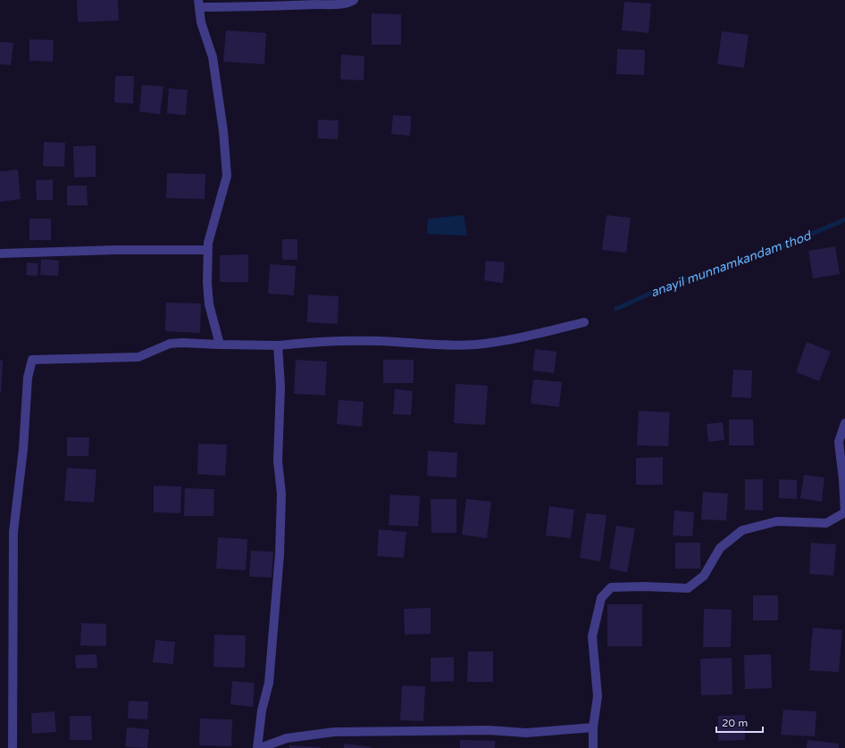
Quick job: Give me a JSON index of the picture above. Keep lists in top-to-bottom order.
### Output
{
  "water": ["anayil munnamkandam thod"],
  "scale_bar": "20 m"
}
